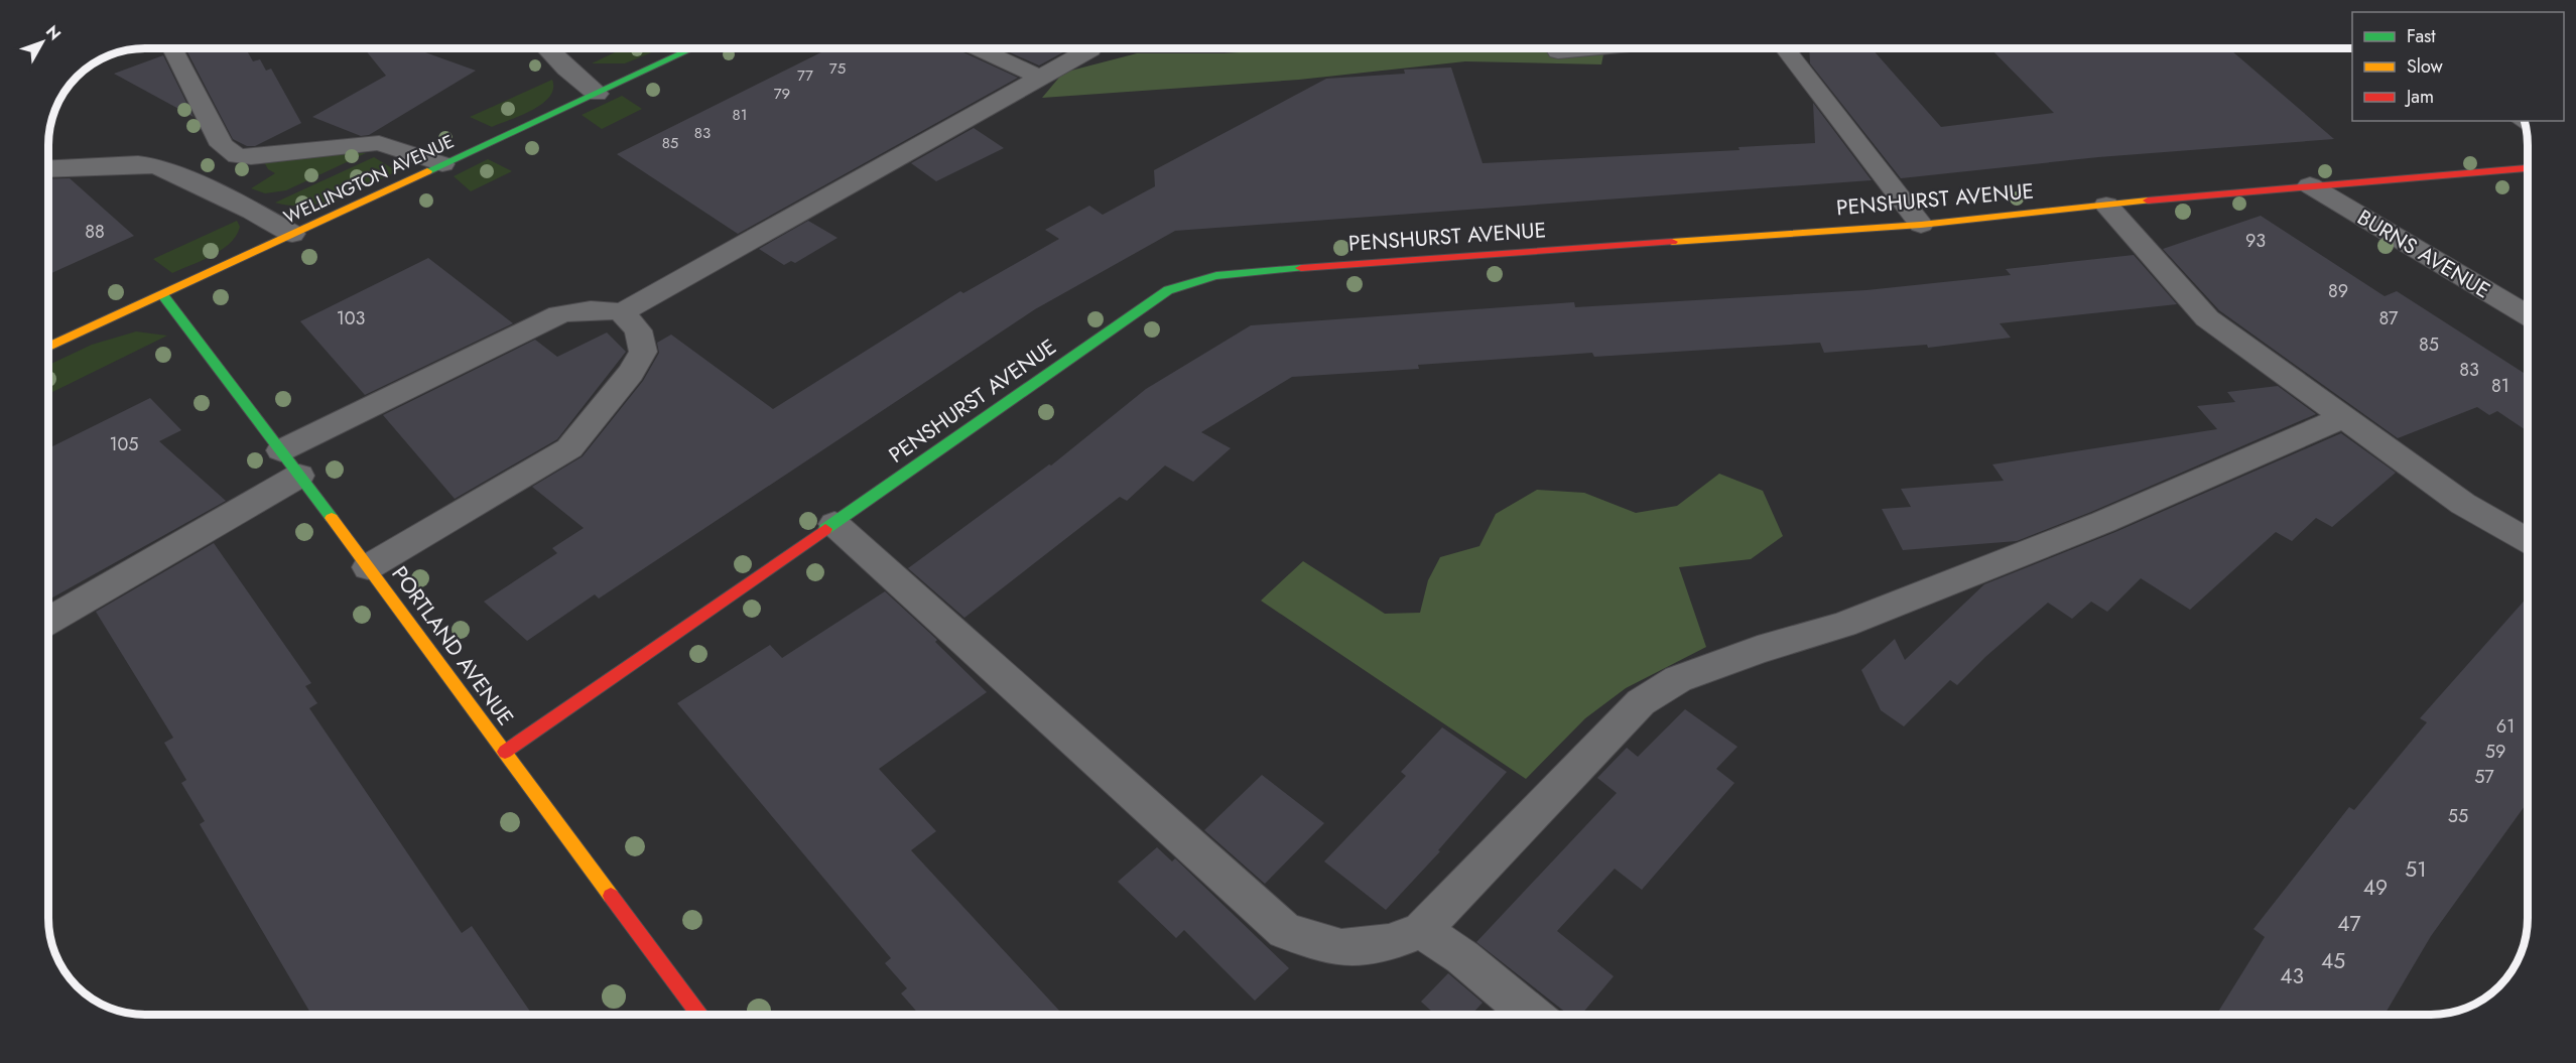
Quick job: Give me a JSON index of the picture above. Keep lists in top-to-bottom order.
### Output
{
  "streets": {
    "street": [
      "WELLINGTON AVENUE",
      "PENSHURST AVENUE",
      "BURNS AVENUE",
      "PORTLAND AVENUE"
    ]
  },
  "crossings": [
    ["WELLINGTON AVENUE", "PORTLAND AVENUE"],
    ["PENSHURST AVENUE", "BURNS AVENUE"],
    ["PENSHURST AVENUE", "PORTLAND AVENUE"]
  ],
  "house_numbers": [
    "75",
    "77",
    "79",
    "81",
    "83",
    "85",
    "88",
    "93",
    "89",
    "103",
    "87",
    "85",
    "83",
    "81",
    "105",
    "61",
    "59",
    "57",
    "55",
    "51",
    "49",
    "47",
    "45",
    "43"
  ],
  "legend": ["Fast", "Slow", "Jam"],
  "north": "top right"
}
